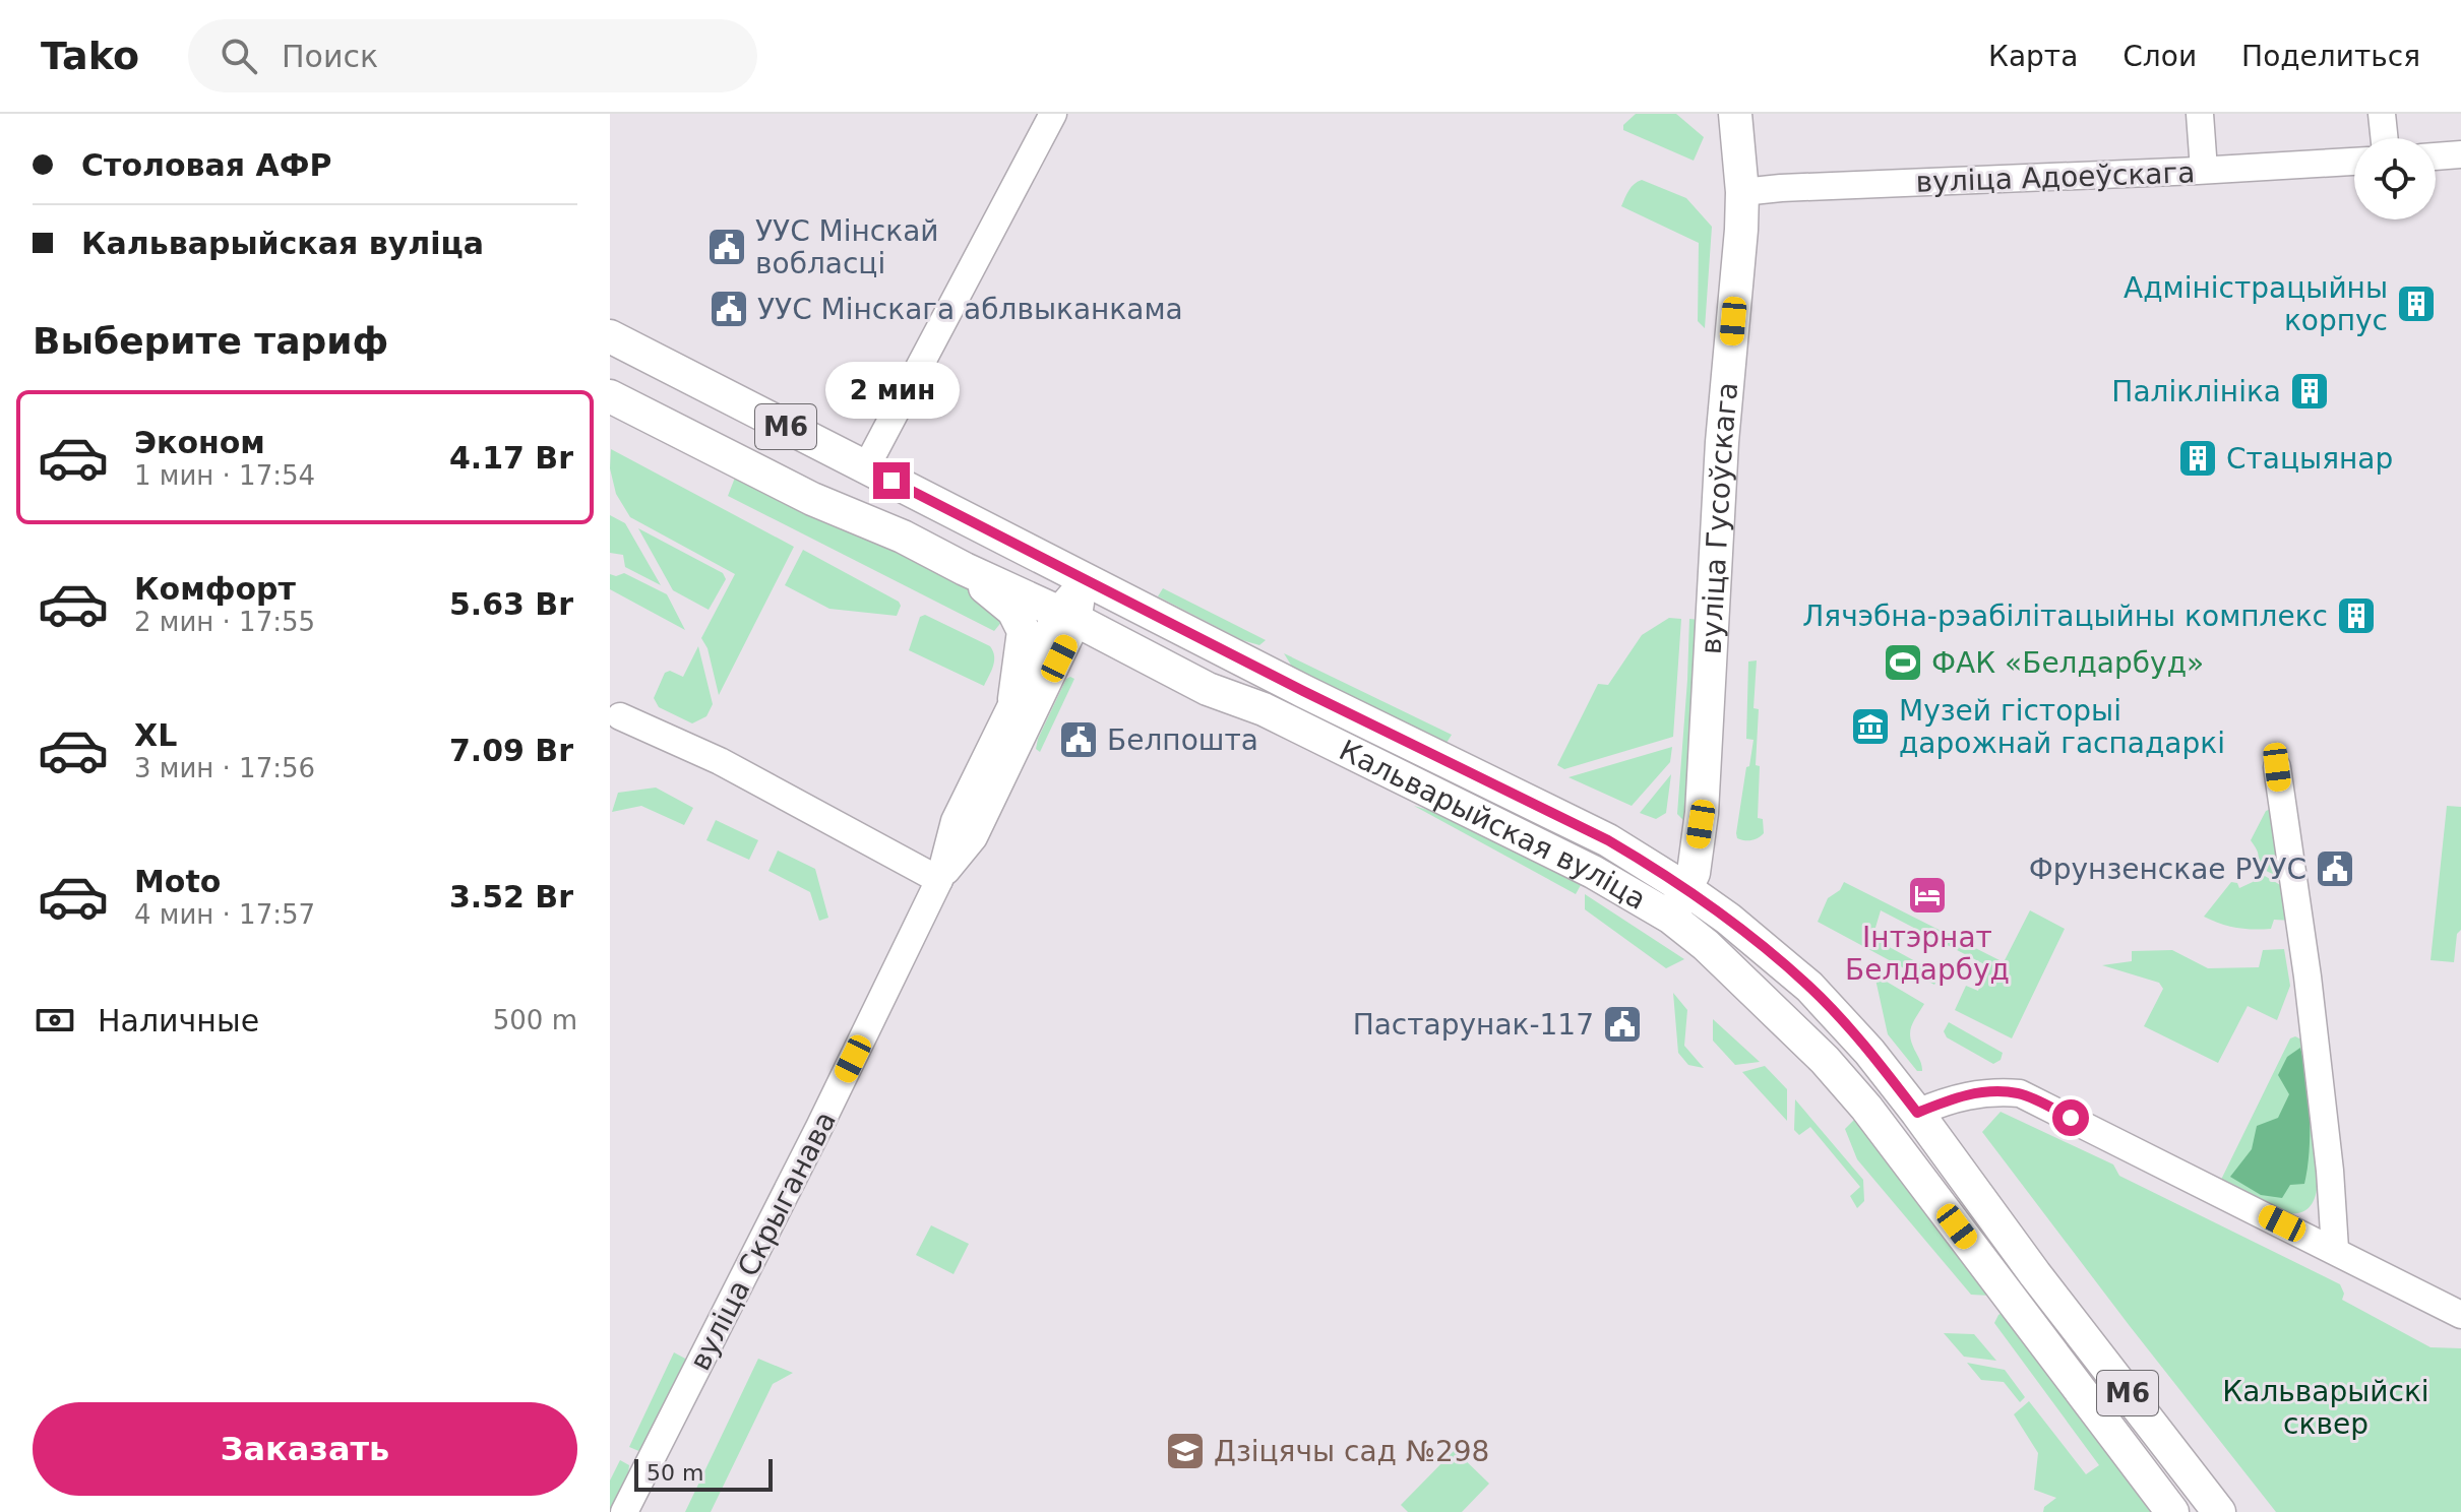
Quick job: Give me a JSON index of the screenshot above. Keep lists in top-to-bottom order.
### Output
{
  "streets": {
    "main road": ["М6", "вуліца Гусоўскага", "Кальварыйская вуліца"],
    "street": ["вуліца Адоеўскага", "вуліца Скрыганава"]
  },
  "crossings": [
    ["вуліца Адоеўскага", "вуліца Гусоўскага"],
    ["вуліца Гусоўскага", "Кальварыйская вуліца"],
    ["Кальварыйская вуліца", "вуліца Скрыганава"]
  ],
  "parks": ["Кальварыйскі сквер"],
  "places": {
    "public building": [
      "УУС Мінскай вобласці",
      "УУС Мінскага аблвыканкама",
      "Белпошта",
      "Фрунзенскае РУУС",
      "Пастарунак-117"
    ],
    "building": [
      "Адміністрацыйны корпус",
      "Паліклініка",
      "Стацыянар",
      "Лячэбна-рэабілітацыйны комплекс"
    ],
    "sports": ["ФАК «Белдарбуд»"],
    "museum": ["Музей гісторыі дарожнай гаспадаркі"],
    "hotel": ["Інтэрнат Белдарбуд"],
    "school or university": ["Дзіцячы сад №298"]
  },
  "scale_bar": "50 m",
  "page": {
    "header": "Tako",
    "search": "Поиск",
    "nav": ["Карта", "Слои", "Поделиться"],
    "banner": ["Столовая АФР", "Кальварыйская вуліца"],
    "heading": "Выберите тариф",
    "bubble": "2 мин",
    "list": [
      {
        "name": "Эконом",
        "note": "1 мин · 17:54",
        "value": "4.17 Br"
      },
      {
        "name": "Комфорт",
        "note": "2 мин · 17:55",
        "value": "5.63 Br"
      },
      {
        "name": "XL",
        "note": "3 мин · 17:56",
        "value": "7.09 Br"
      },
      {
        "name": "Moto",
        "note": "4 мин · 17:57",
        "value": "3.52 Br"
      }
    ],
    "pay": ["Наличные", "500 m"],
    "buttons": "Заказать",
    "scale": "50 m"
  }
}
